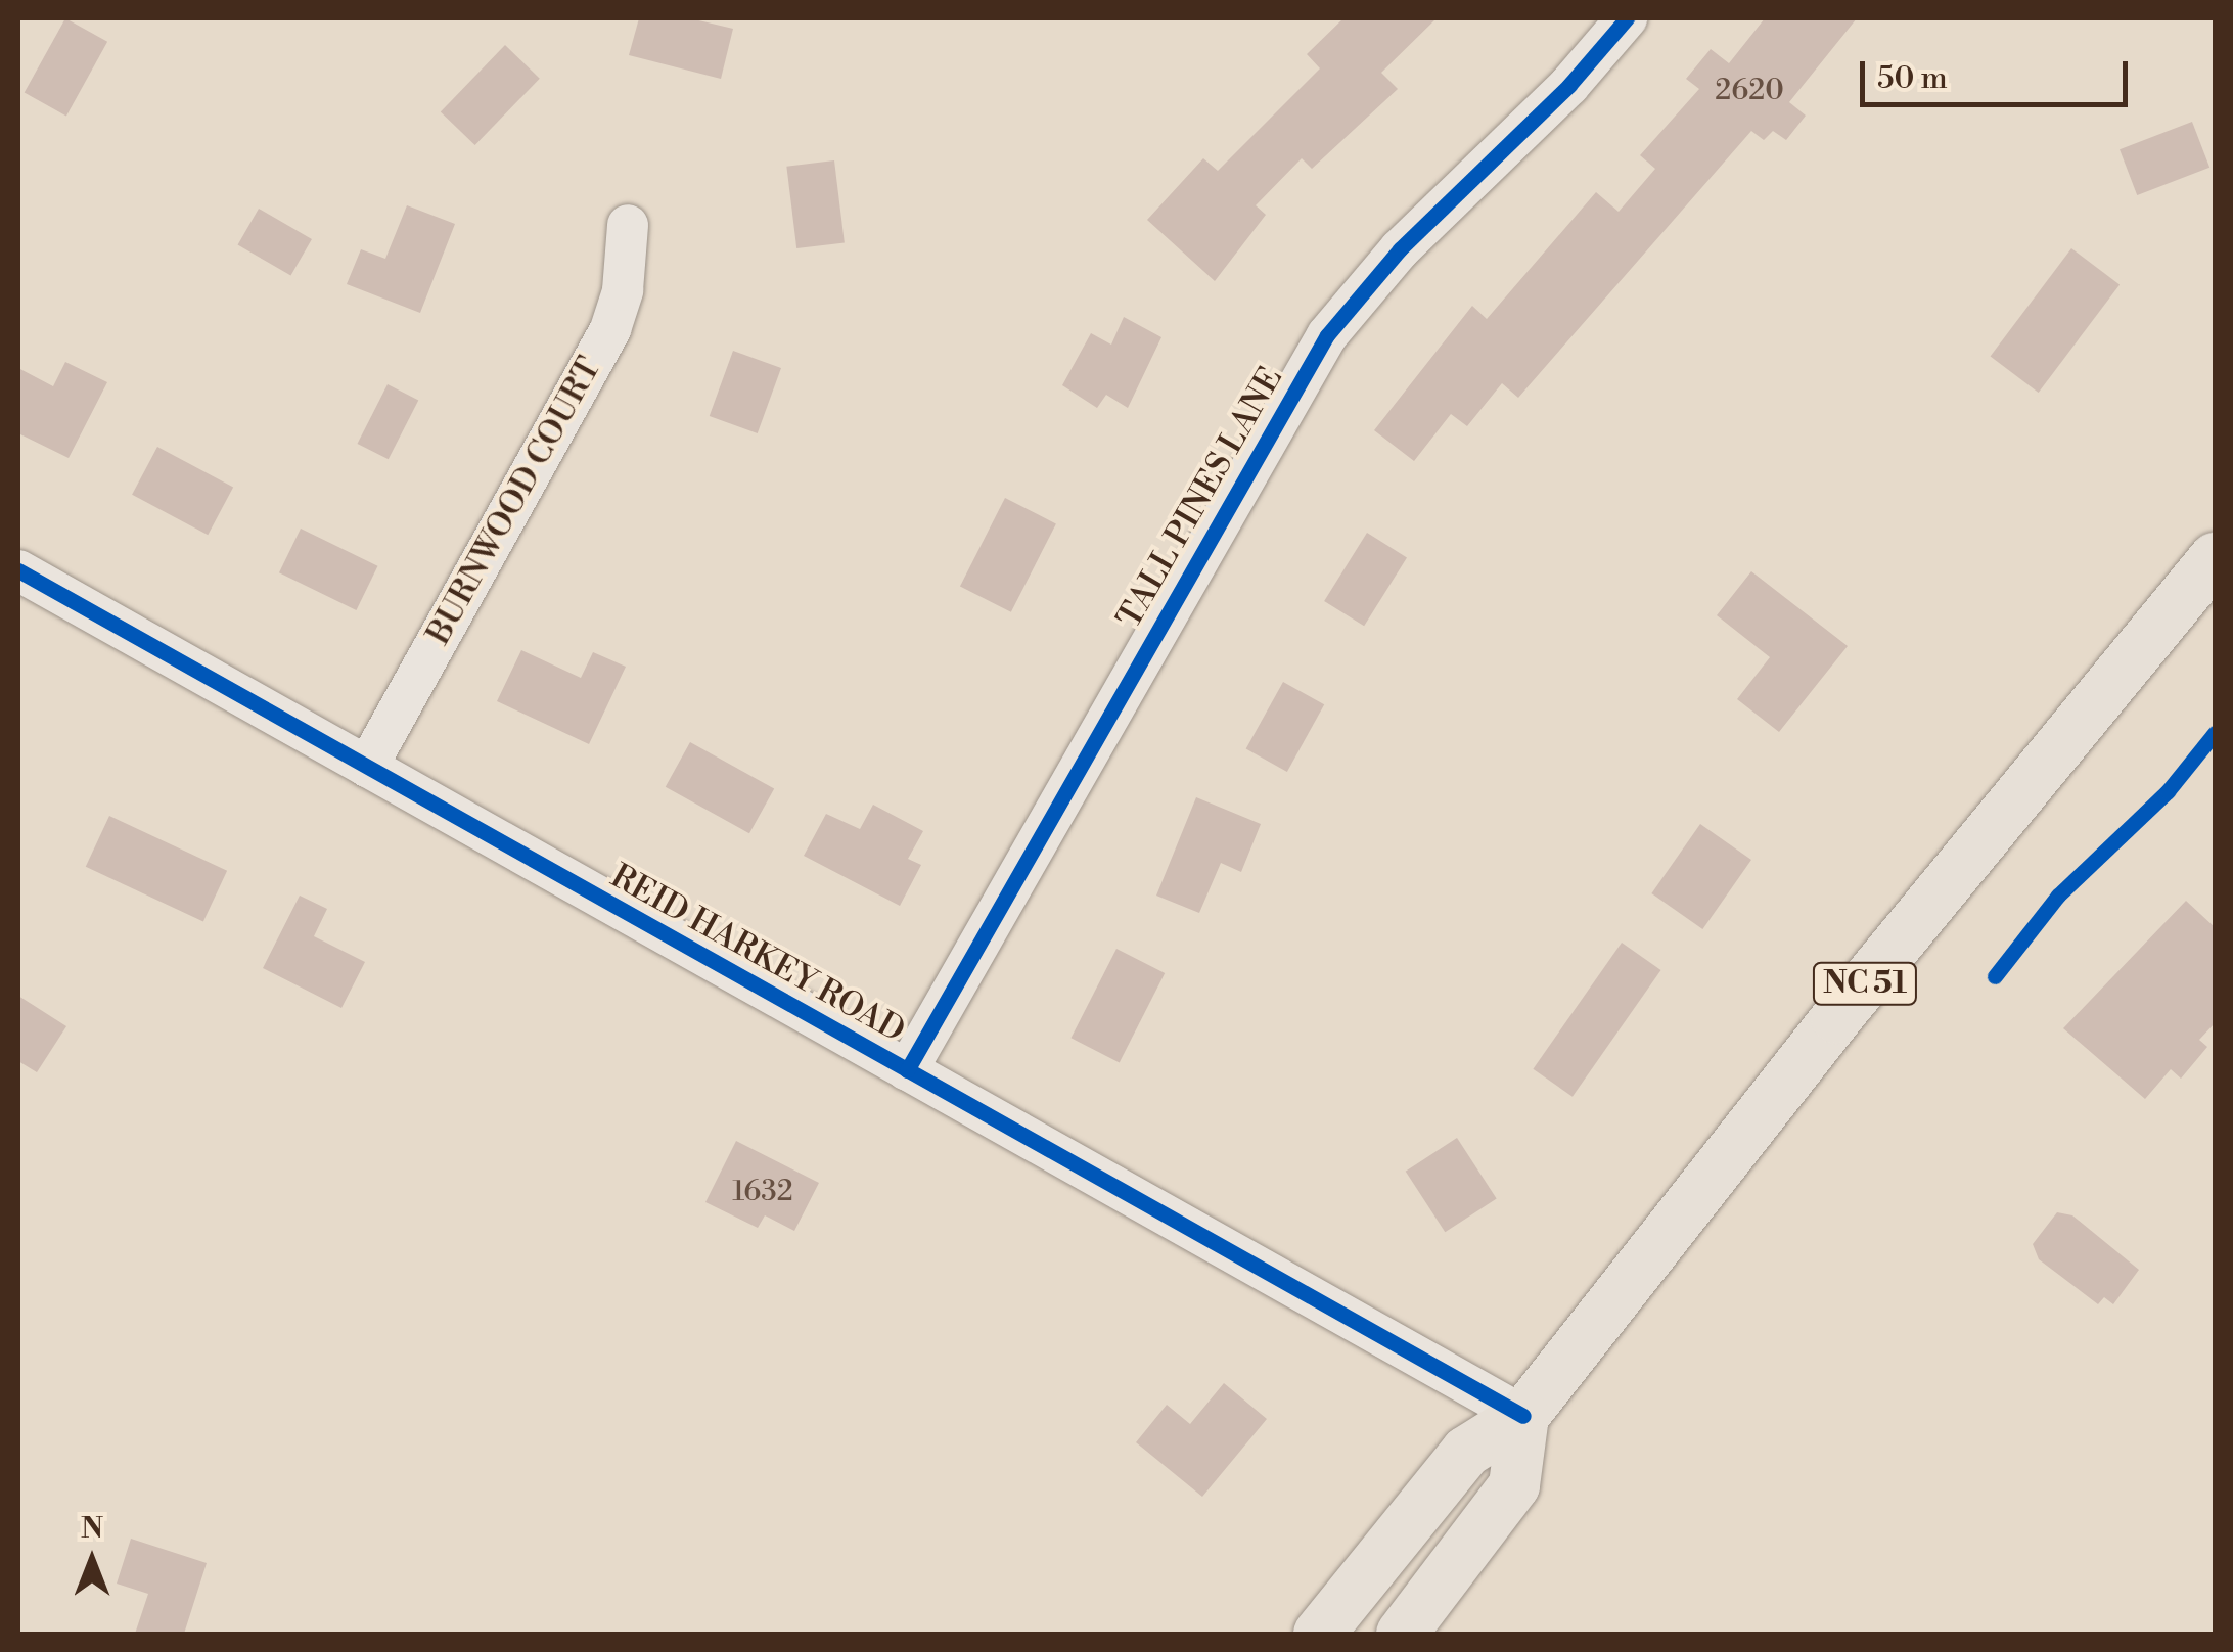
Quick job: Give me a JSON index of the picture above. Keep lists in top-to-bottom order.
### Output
{
  "streets": {
    "main road": ["NC 51"],
    "street": ["TALL PINES LANE", "BURNWOOD COURT", "REID HARKEY ROAD"]
  },
  "crossings": [
    ["TALL PINES LANE", "REID HARKEY ROAD"],
    ["BURNWOOD COURT", "REID HARKEY ROAD"],
    ["REID HARKEY ROAD", "NC 51"]
  ],
  "house_numbers": ["2620", "1632"],
  "scale_bar": "50 m",
  "north": "top"
}
